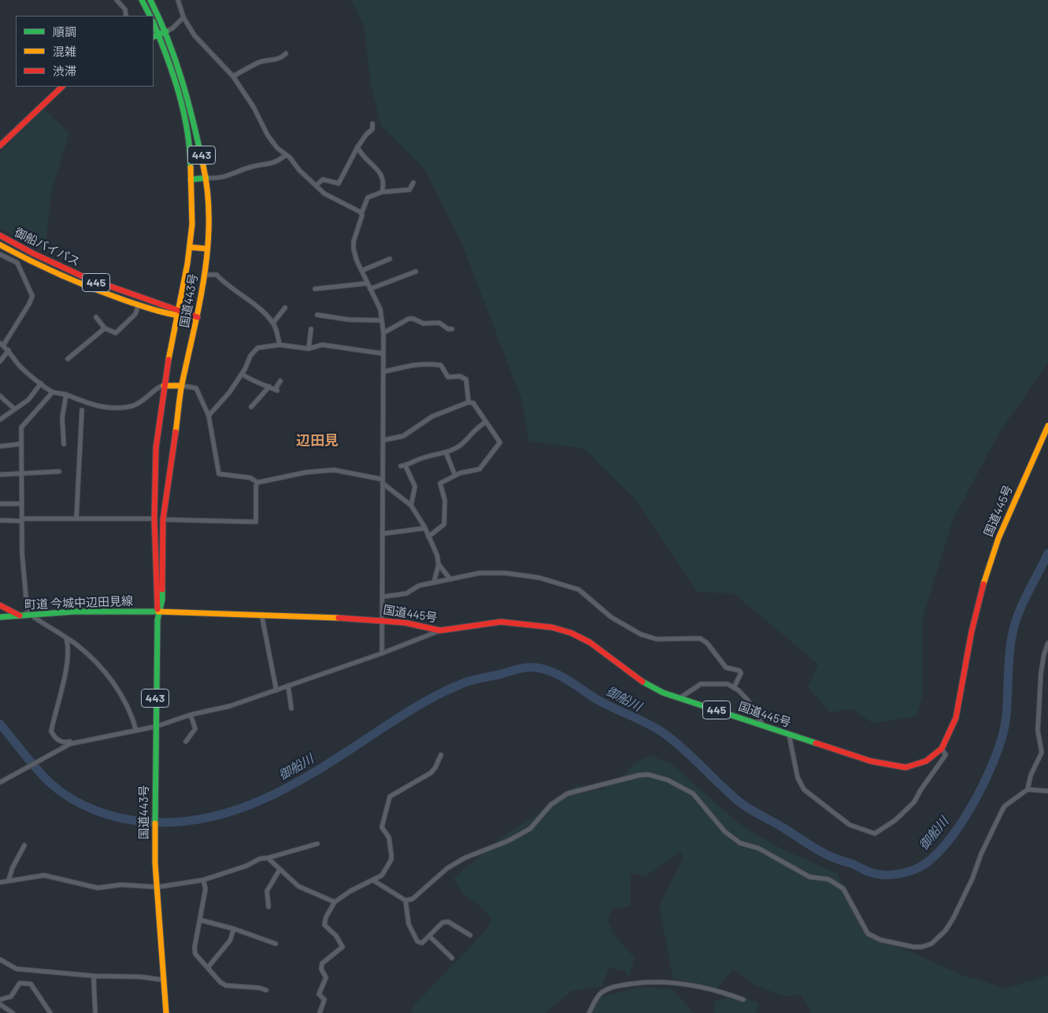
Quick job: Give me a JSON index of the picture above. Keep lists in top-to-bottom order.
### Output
{
  "streets": {
    "main road": [
      "443",
      "御船バイパス",
      "445",
      "国道443号",
      "国道445号",
      "町道 今城中辺田見線"
    ]
  },
  "crossings": [
    ["御船バイパス", "445"],
    ["御船バイパス", "国道443号"],
    ["445", "国道443号"],
    ["国道443号", "国道445号"],
    ["国道443号", "町道 今城中辺田見線"],
    ["国道445号", "町道 今城中辺田見線"]
  ],
  "districts": ["辺田見"],
  "water": ["御船川"],
  "legend": ["順調", "混雑", "渋滞"]
}
